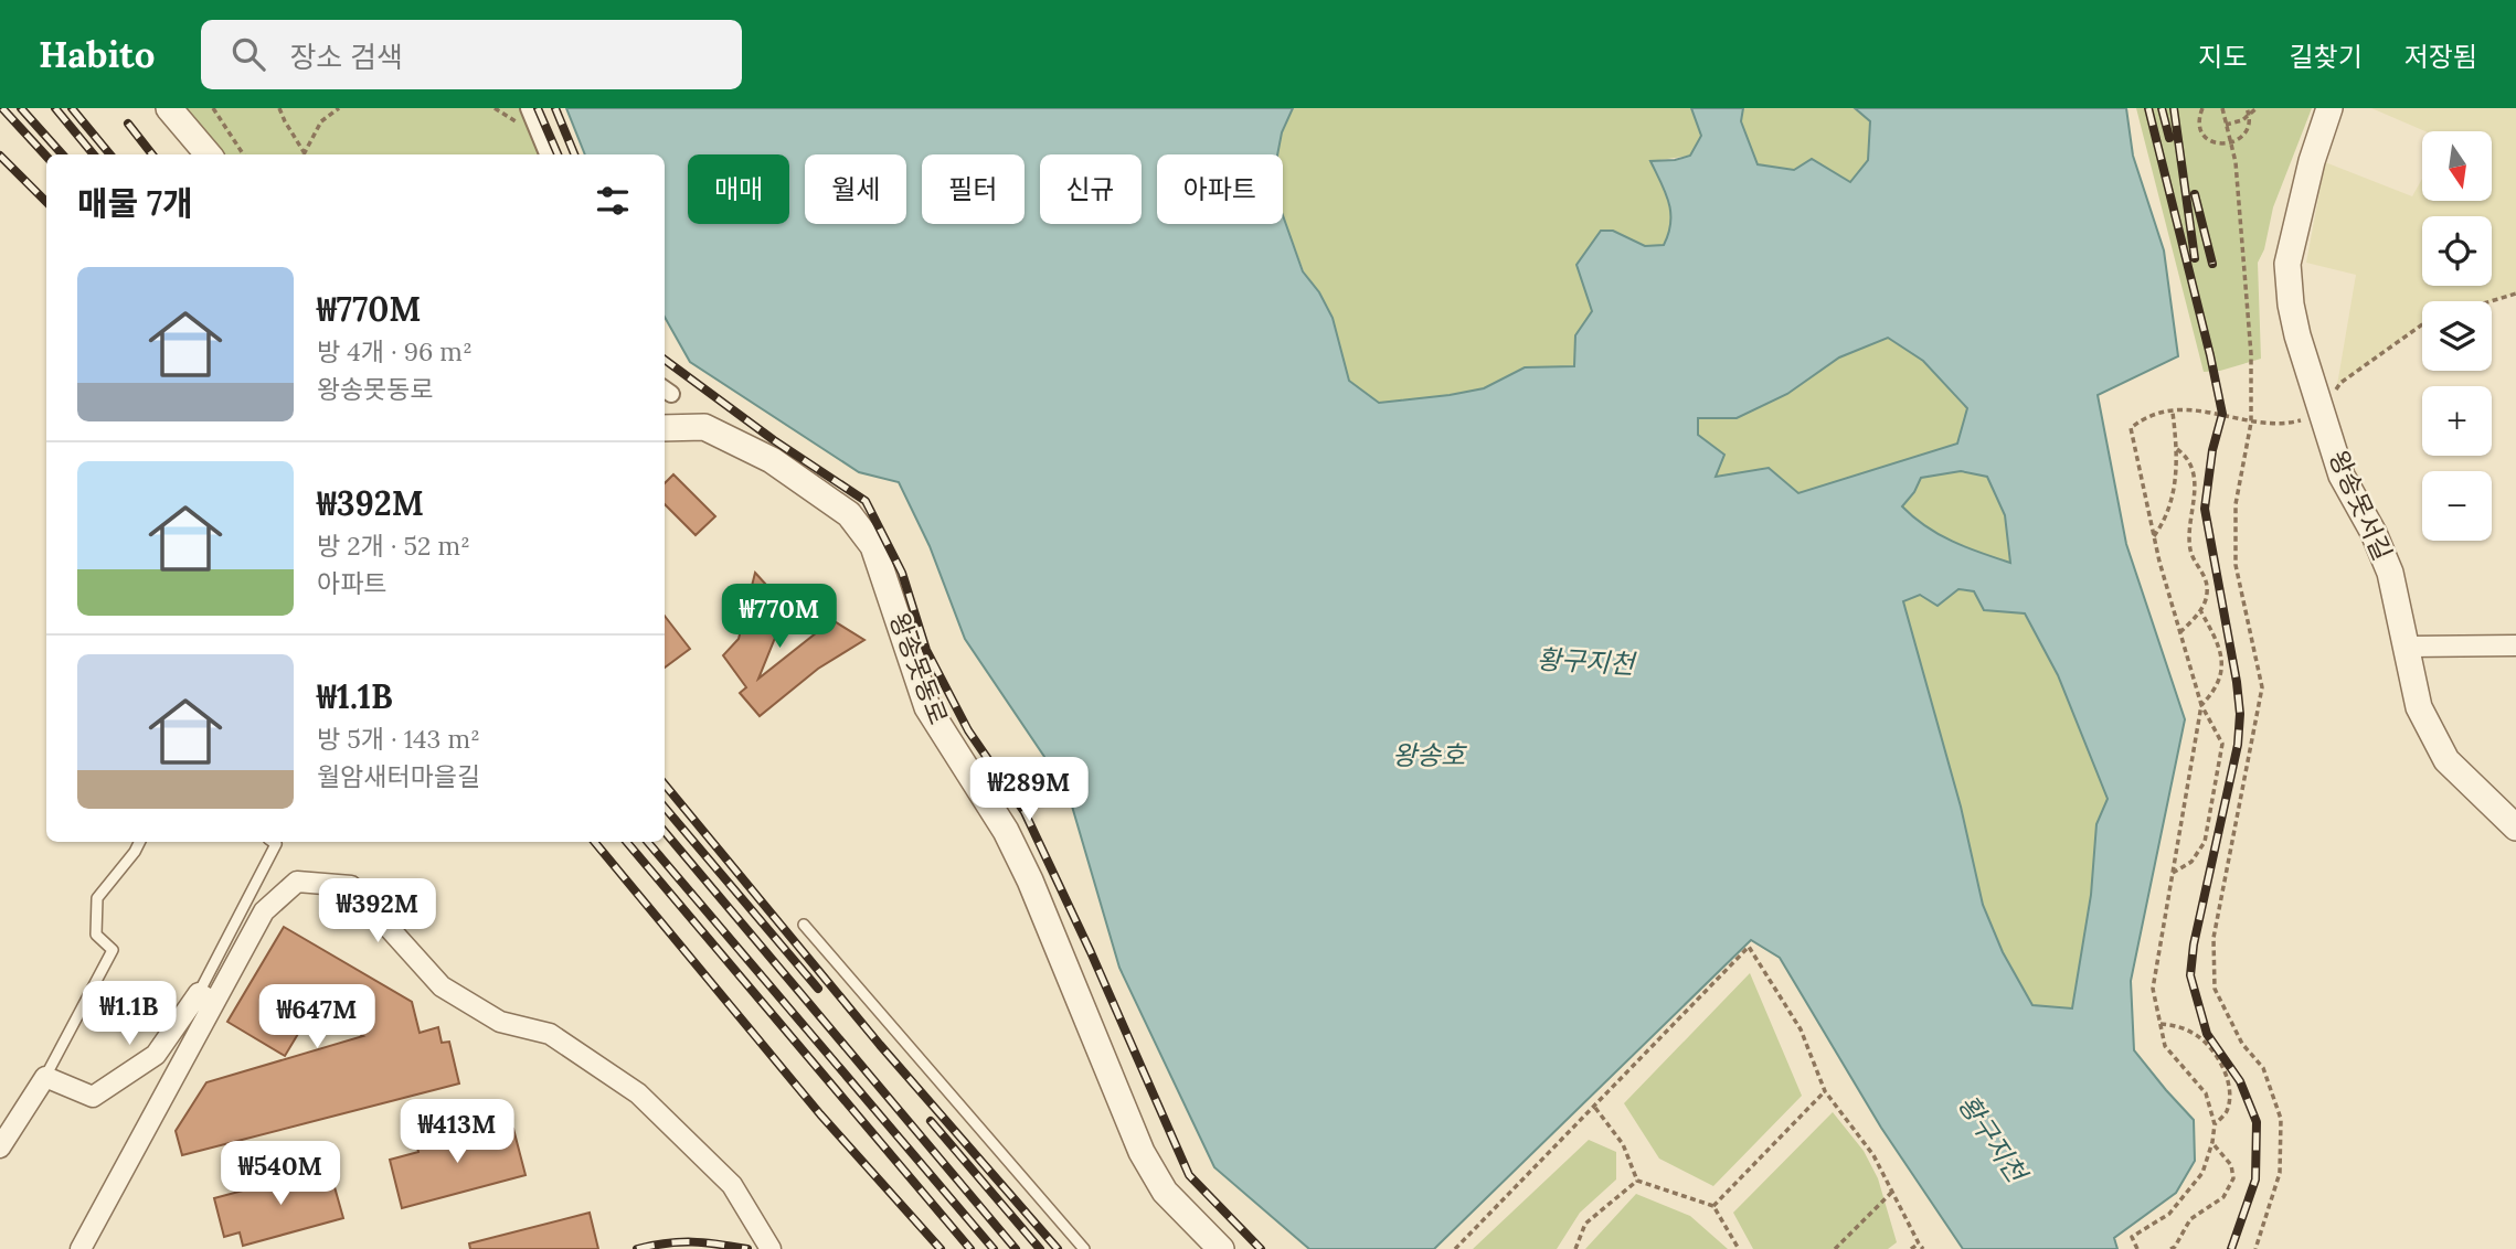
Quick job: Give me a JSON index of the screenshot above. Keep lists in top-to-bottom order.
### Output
{
  "streets": {
    "street": ["왕송못서길", "왕송못동로"]
  },
  "water": ["황구지천", "왕송호"],
  "north": "bottom",
  "page": {
    "header": "Habito",
    "search": "장소 검색",
    "nav": ["지도", "길찾기", "저장됨"],
    "map_buttons": ["+", "−"],
    "chip": [
      "매매",
      "월세",
      "필터",
      "신규",
      "아파트"
    ],
    "heading": "매물 7개",
    "list": [
      {
        "name": "₩770M",
        "note": "방 4개 · 96 m² · 왕송못동로"
      },
      {
        "name": "₩392M",
        "note": "방 2개 · 52 m² · 아파트"
      },
      {
        "name": "₩1.1B",
        "note": "방 5개 · 143 m² · 월암새터마을길"
      }
    ],
    "price": [
      "₩770M",
      "₩289M",
      "₩392M",
      "₩1.1B",
      "₩647M",
      "₩413M",
      "₩540M"
    ]
  }
}
